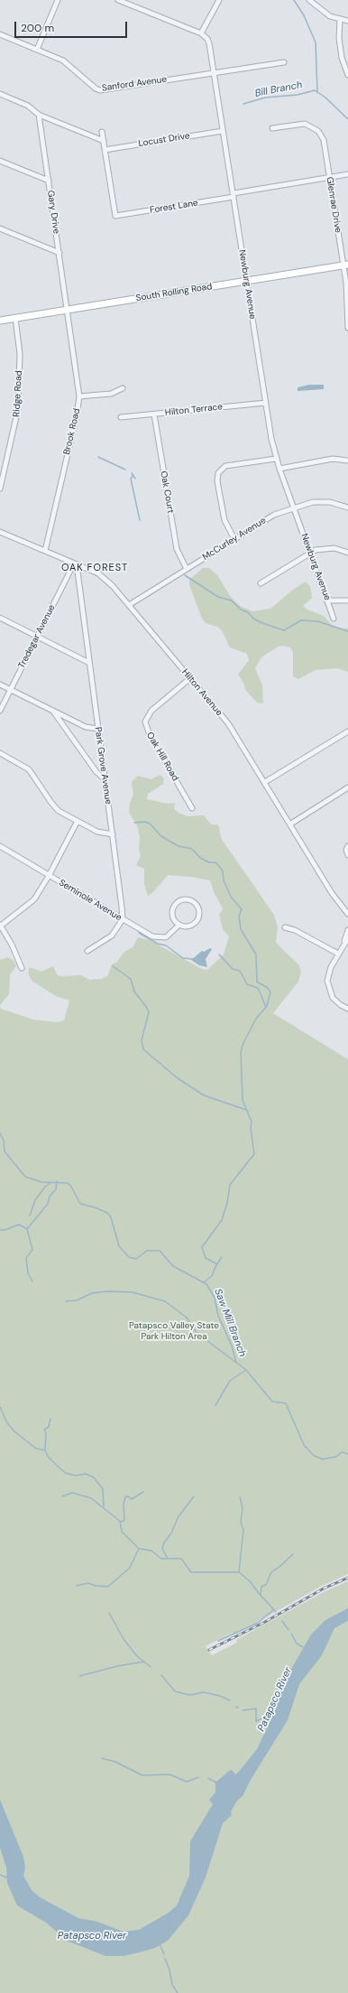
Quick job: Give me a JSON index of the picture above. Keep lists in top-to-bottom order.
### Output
{
  "streets": {
    "main road": ["South Rolling Road"],
    "street": [
      "Sanford Avenue",
      "Locust Drive",
      "Glenrae Drive",
      "Forest Lane",
      "Gary Drive",
      "Newburg Avenue",
      "Ridge Road",
      "Hilton Terrace",
      "Brook Road",
      "Oak Court",
      "McCurley Avenue",
      "Tredegar Avenue",
      "Hilton Avenue",
      "Oak Hill Road",
      "Park Grove Avenue",
      "Seminole Avenue"
    ]
  },
  "crossings": [
    ["Sanford Avenue", "Newburg Avenue"],
    ["Locust Drive", "Forest Lane"],
    ["Locust Drive", "Newburg Avenue"],
    ["Glenrae Drive", "Forest Lane"],
    ["Glenrae Drive", "South Rolling Road"],
    ["Forest Lane", "Newburg Avenue"],
    ["Gary Drive", "South Rolling Road"],
    ["Gary Drive", "Brook Road"],
    ["Newburg Avenue", "South Rolling Road"],
    ["Newburg Avenue", "Hilton Terrace"],
    ["Newburg Avenue", "McCurley Avenue"],
    ["South Rolling Road", "Ridge Road"],
    ["South Rolling Road", "Brook Road"],
    ["Hilton Terrace", "Oak Court"],
    ["Brook Road", "Hilton Avenue"],
    ["Oak Court", "McCurley Avenue"],
    ["McCurley Avenue", "Hilton Avenue"],
    ["Tredegar Avenue", "Hilton Avenue"],
    ["Tredegar Avenue", "Park Grove Avenue"],
    ["Hilton Avenue", "Oak Hill Road"],
    ["Hilton Avenue", "Park Grove Avenue"],
    ["Park Grove Avenue", "Seminole Avenue"]
  ],
  "districts": ["OAK FOREST"],
  "water": ["Bill Branch", "Saw Mill Branch", "Patapsco River"],
  "parks": ["Patapsco Valley State Park Hilton Area"],
  "scale_bar": "200 m"
}
